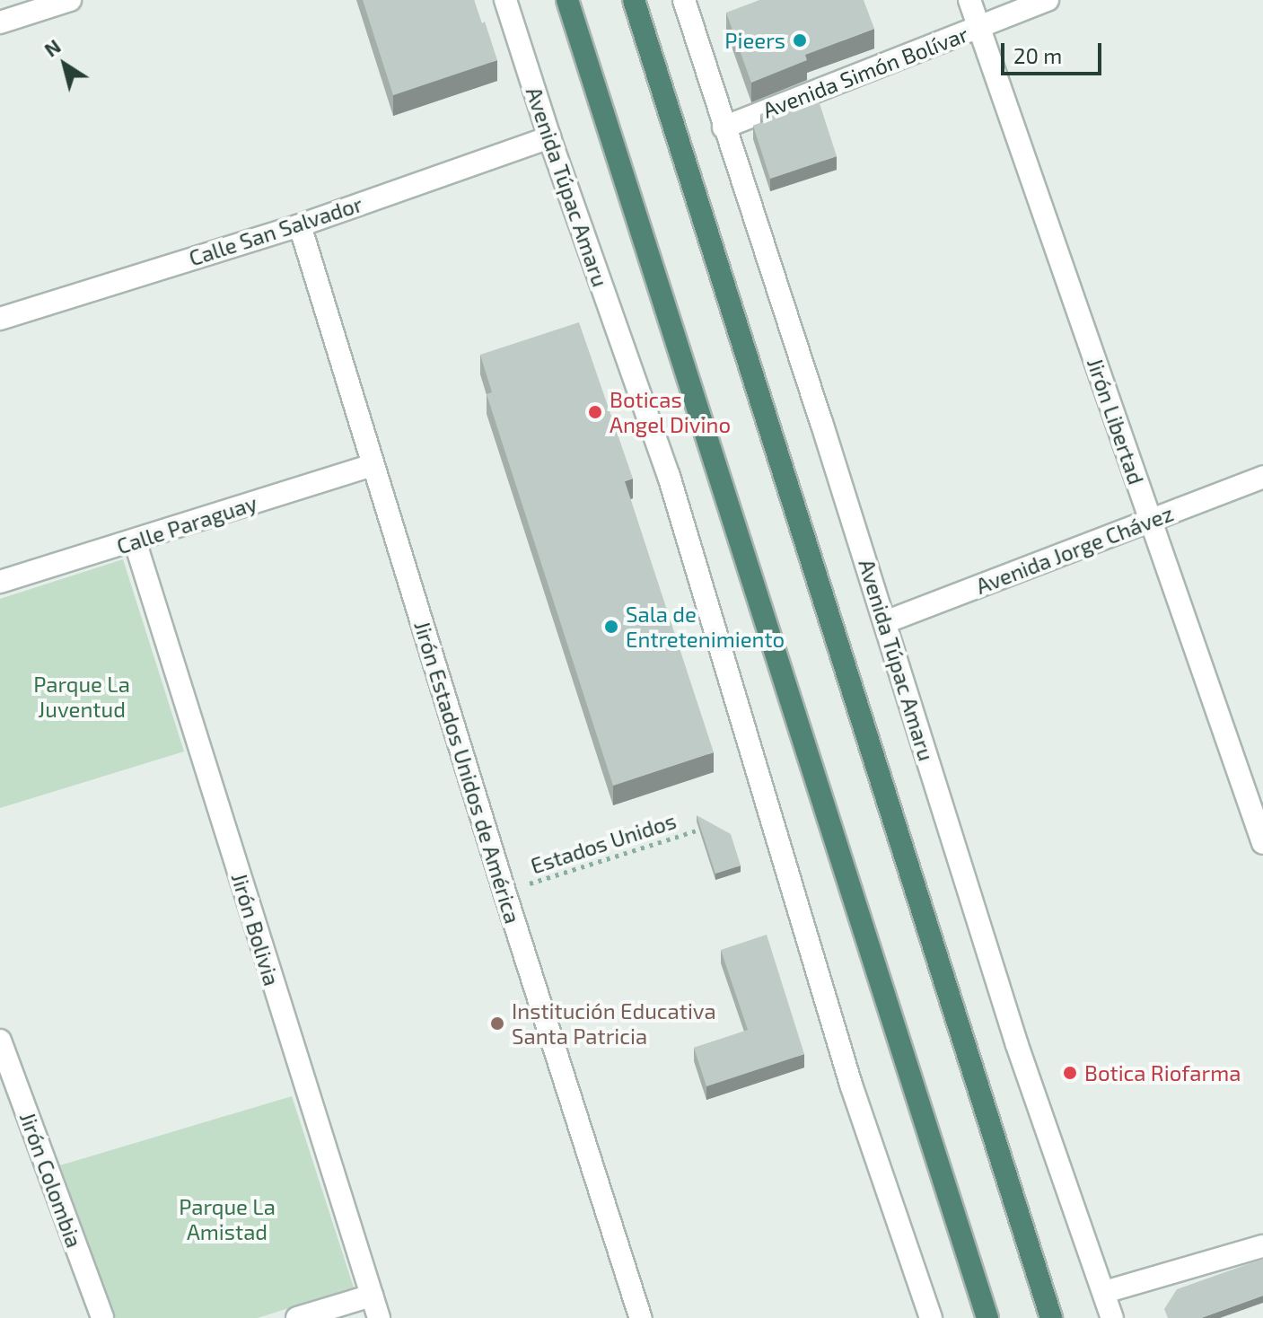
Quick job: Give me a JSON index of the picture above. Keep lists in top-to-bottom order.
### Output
{
  "streets": {
    "street": [
      "Avenida Simón Bolívar",
      "Avenida Túpac Amaru",
      "Calle San Salvador",
      "Jirón Libertad",
      "Calle Paraguay",
      "Avenida Jorge Chávez",
      "Jirón Estados Unidos de América",
      "Jirón Bolivia",
      "Jirón Colombia"
    ],
    "path": ["Estados Unidos"]
  },
  "crossings": [
    ["Avenida Simón Bolívar", "Avenida Túpac Amaru"],
    ["Avenida Simón Bolívar", "Jirón Libertad"],
    ["Avenida Túpac Amaru", "Calle San Salvador"],
    ["Avenida Túpac Amaru", "Avenida Jorge Chávez"],
    ["Calle San Salvador", "Jirón Estados Unidos de América"],
    ["Jirón Libertad", "Avenida Jorge Chávez"],
    ["Calle Paraguay", "Jirón Estados Unidos de América"],
    ["Calle Paraguay", "Jirón Bolivia"],
    ["Jirón Estados Unidos de América", "Estados Unidos"]
  ],
  "parks": ["Parque La Juventud", "Parque La Amistad"],
  "places": [
    "Pieers",
    "Boticas Angel Divino",
    "Sala de Entretenimiento",
    "Institución Educativa Santa Patricia",
    "Botica Riofarma"
  ],
  "scale_bar": "20 m",
  "north": "top left"
}
